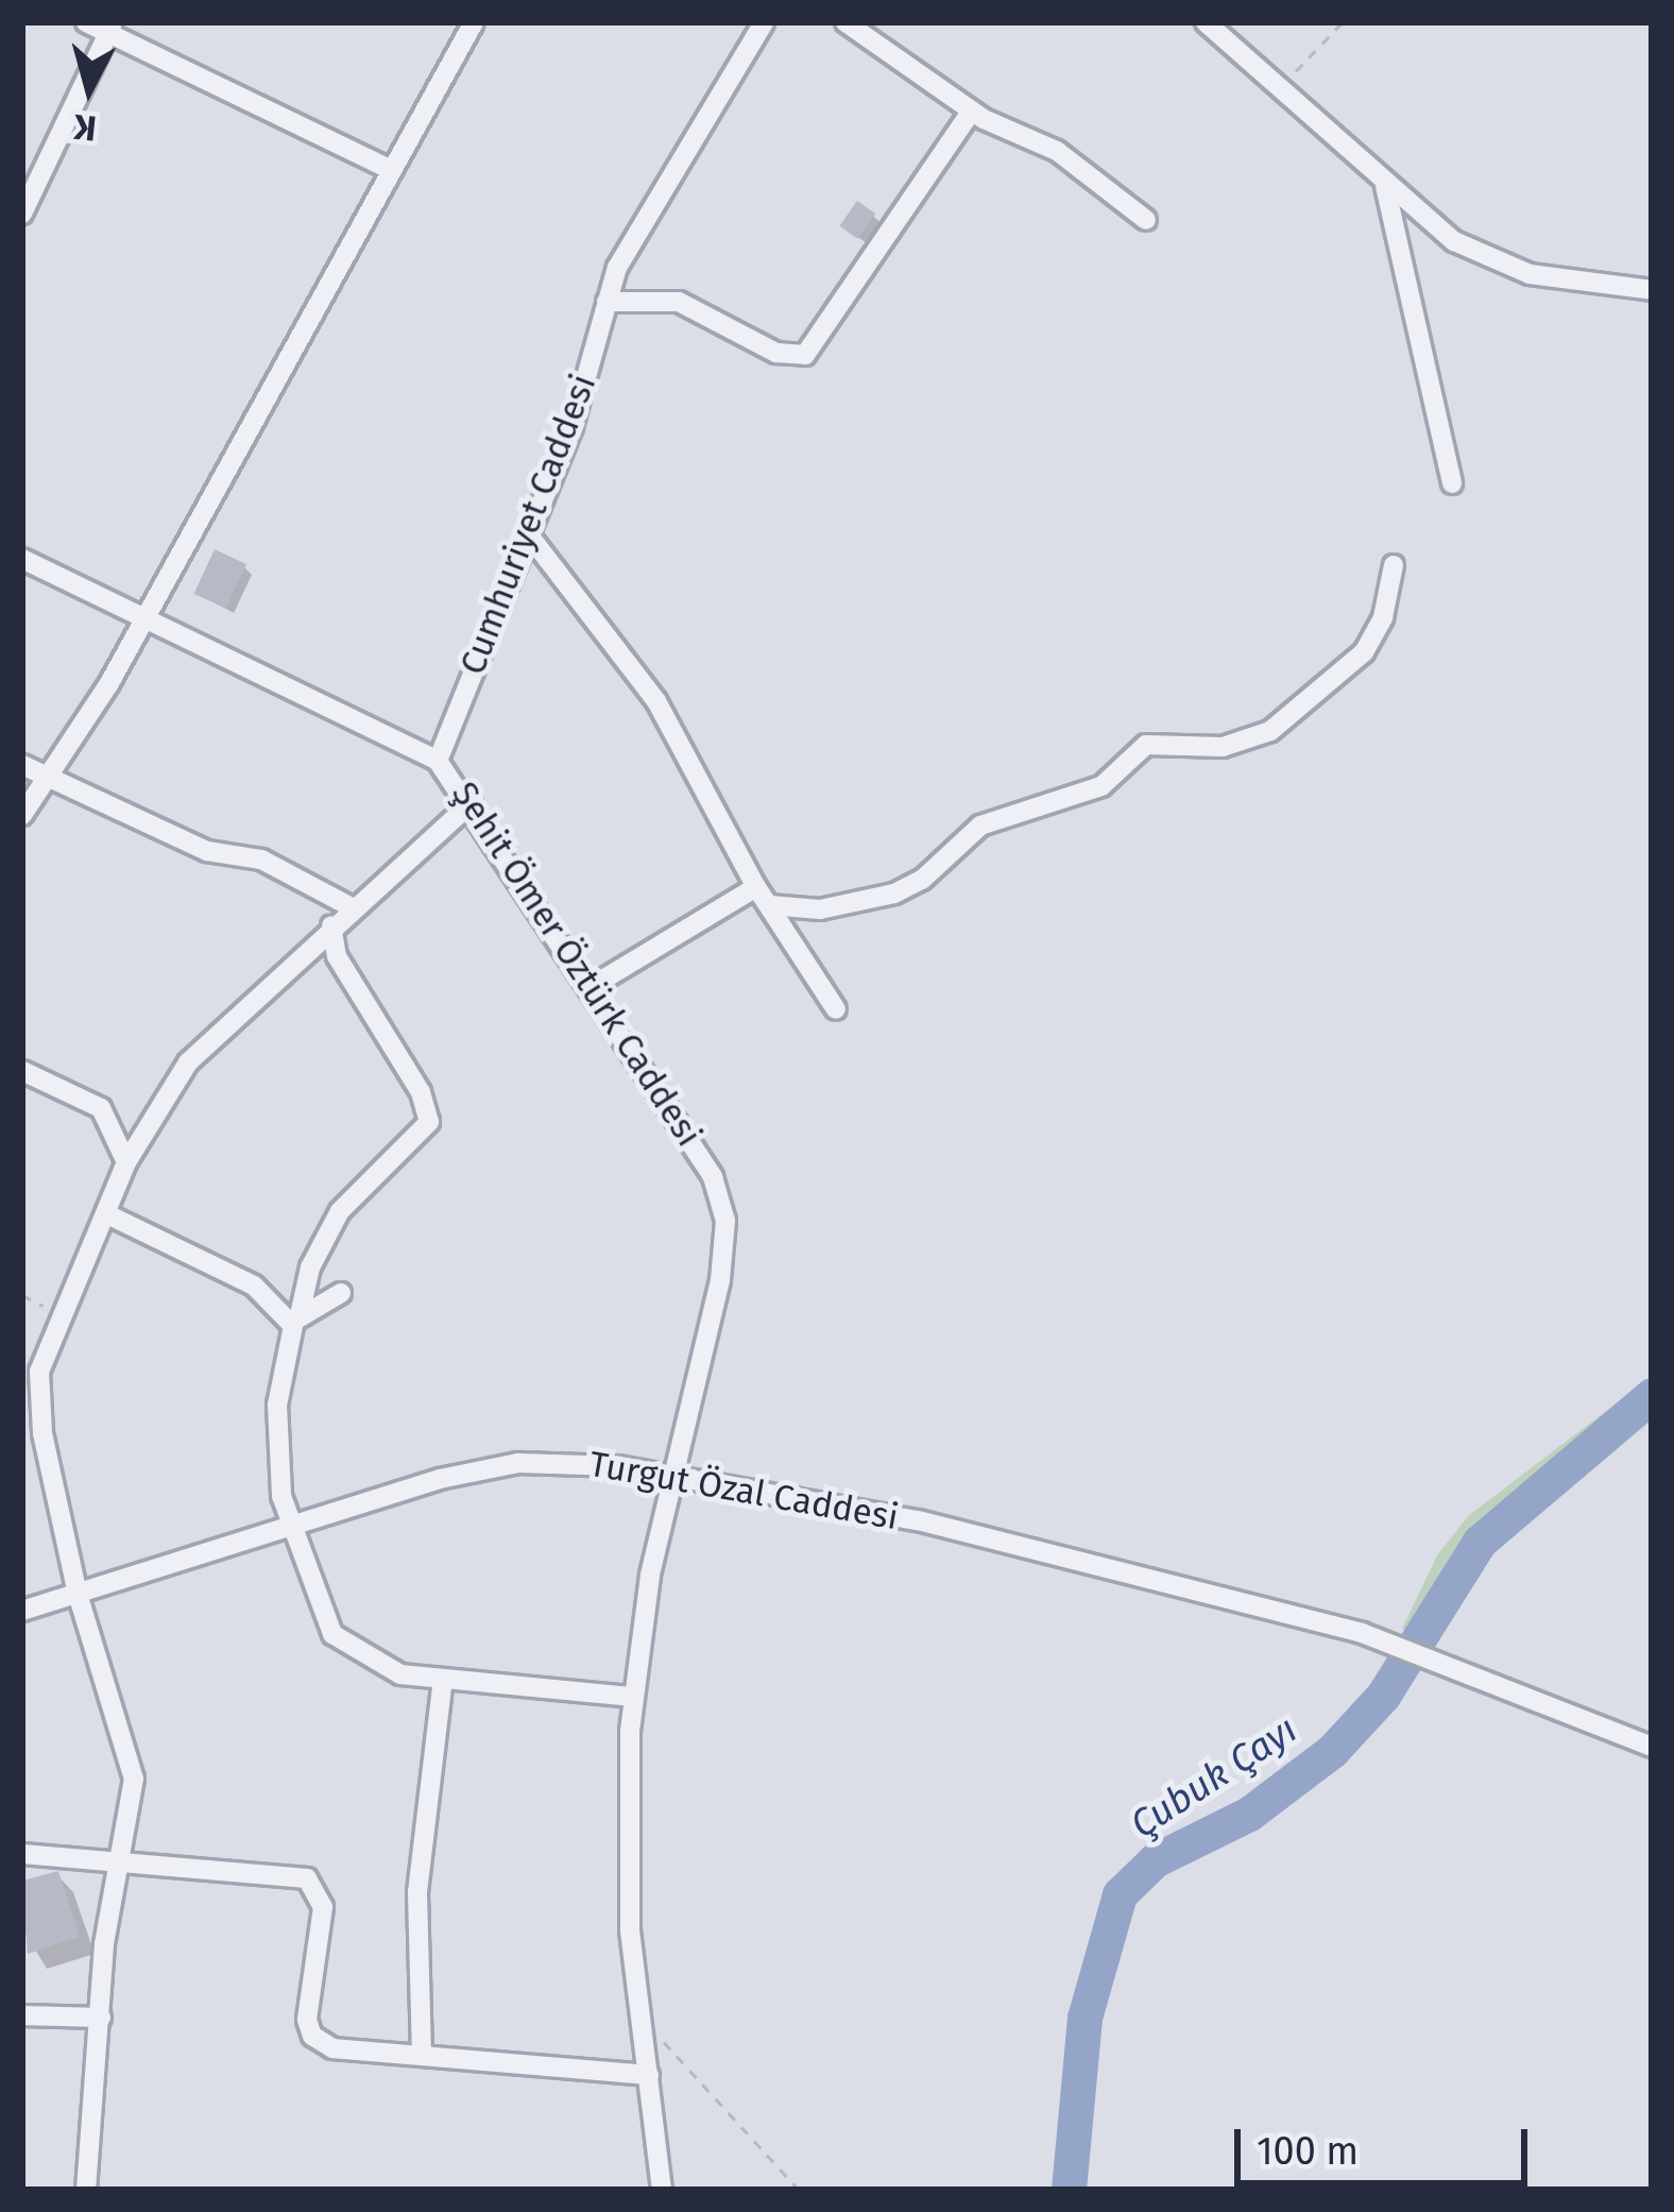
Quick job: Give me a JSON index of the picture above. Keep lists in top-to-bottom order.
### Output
{
  "streets": {
    "street": ["Cumhuriyet Caddesi", "Şehit Ömer Öztürk Caddesi", "Turgut Özal Caddesi"]
  },
  "crossings": [
    ["Cumhuriyet Caddesi", "Şehit Ömer Öztürk Caddesi"],
    ["Şehit Ömer Öztürk Caddesi", "Turgut Özal Caddesi"]
  ],
  "water": ["Çubuk Çayı"],
  "scale_bar": "100 m",
  "north": "bottom"
}
